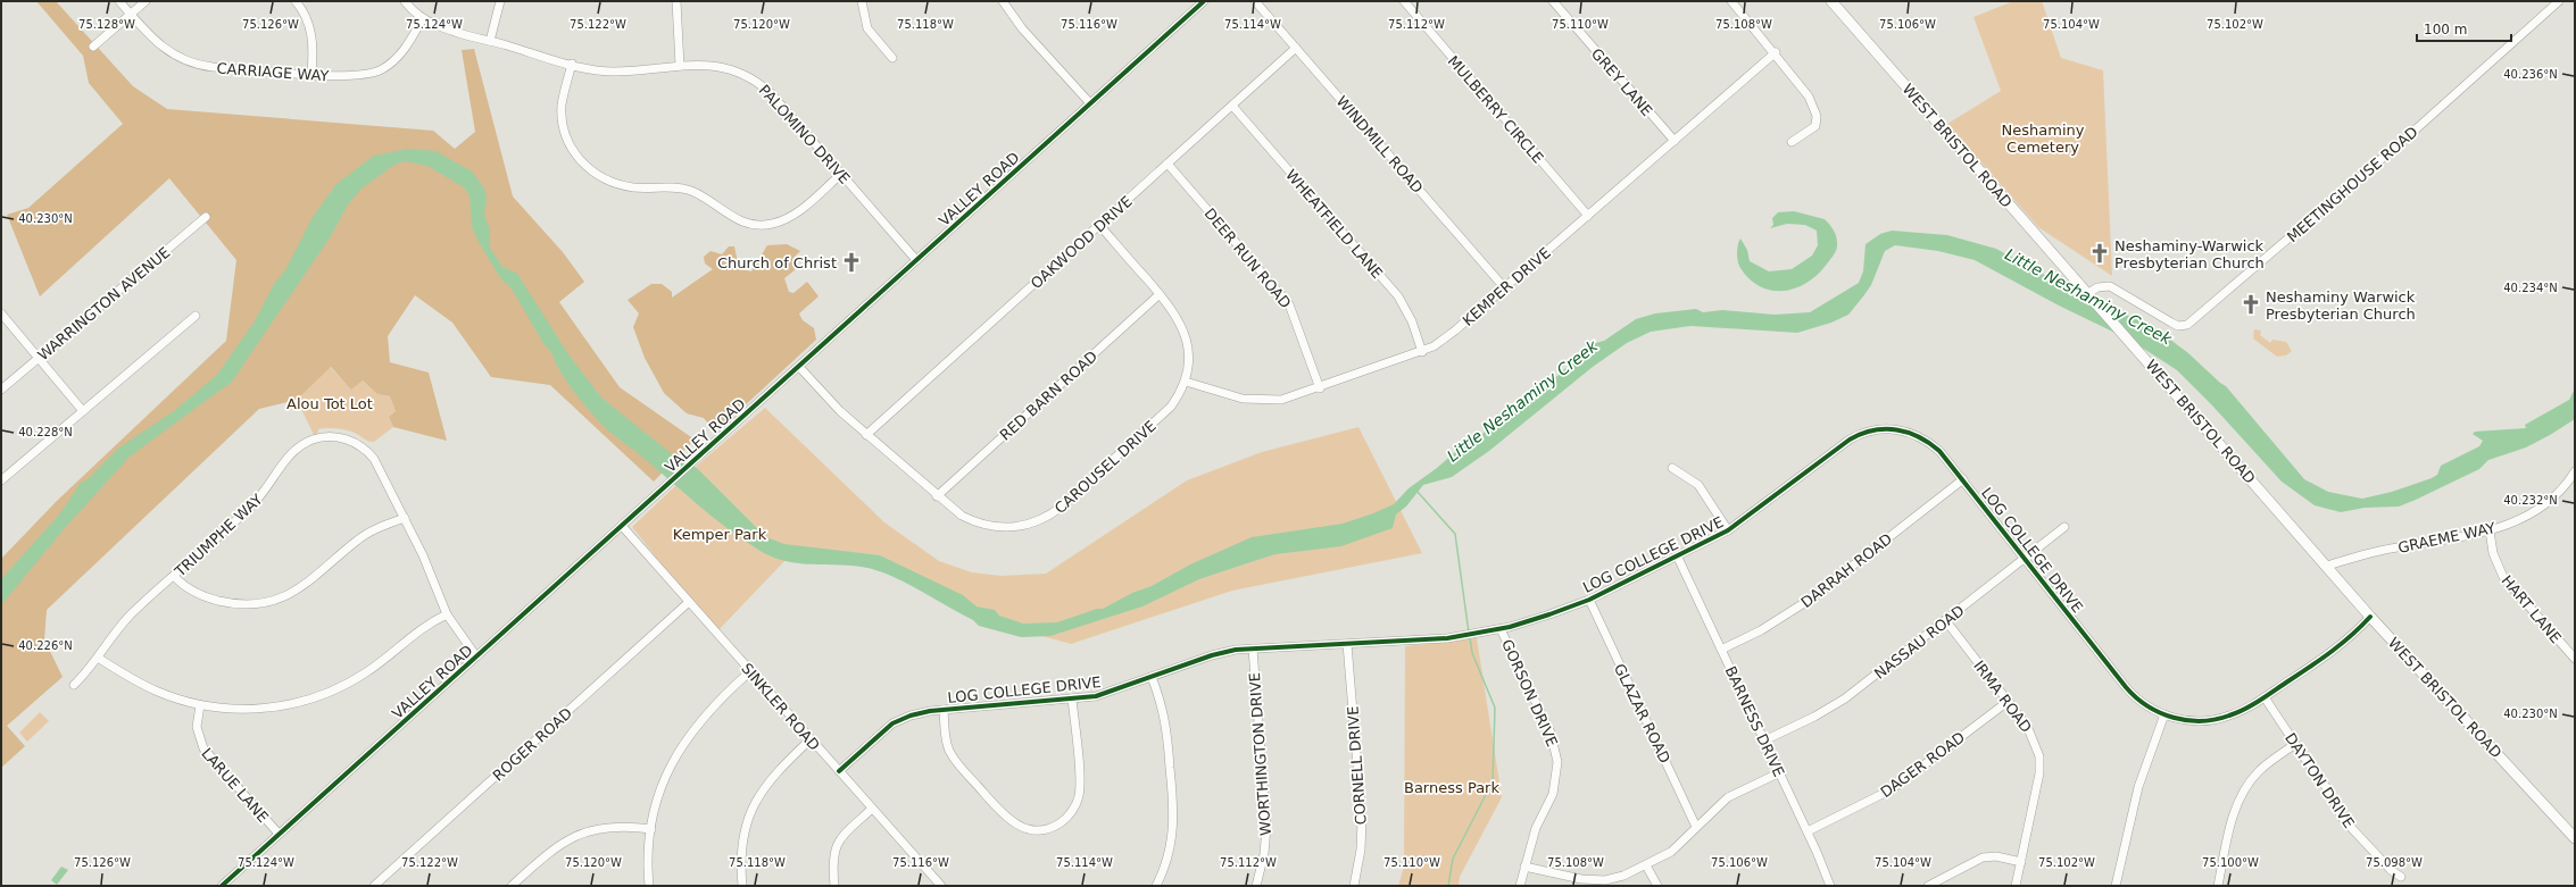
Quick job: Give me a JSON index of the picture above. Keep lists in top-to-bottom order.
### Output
{
  "streets": {
    "main road": ["WEST BRISTOL ROAD"],
    "street": [
      "CARRIAGE WAY",
      "GREY LANE",
      "MULBERRY CIRCLE",
      "PALOMINO DRIVE",
      "WINDMILL ROAD",
      "MEETINGHOUSE ROAD",
      "VALLEY ROAD",
      "WHEATFIELD LANE",
      "OAKWOOD DRIVE",
      "DEER RUN ROAD",
      "KEMPER DRIVE",
      "WARRINGTON AVENUE",
      "RED BARN ROAD",
      "CAROUSEL DRIVE",
      "TRIUMPHE WAY",
      "GRAEME WAY",
      "LOG COLLEGE DRIVE",
      "DARRAH ROAD",
      "HART LANE",
      "NASSAU ROAD",
      "GORSON DRIVE",
      "IRMA ROAD",
      "SINKLER ROAD",
      "GLAZAR ROAD",
      "BARNESS DRIVE",
      "ROGER ROAD",
      "WORTHINGTON DRIVE",
      "DAGER ROAD",
      "CORNELL DRIVE",
      "DAYTON DRIVE",
      "LARUE LANE"
    ]
  },
  "crossings": [
    ["CARRIAGE WAY", "PALOMINO DRIVE"],
    ["GREY LANE", "KEMPER DRIVE"],
    ["MULBERRY CIRCLE", "KEMPER DRIVE"],
    ["PALOMINO DRIVE", "VALLEY ROAD"],
    ["WINDMILL ROAD", "OAKWOOD DRIVE"],
    ["WINDMILL ROAD", "KEMPER DRIVE"],
    ["WEST BRISTOL ROAD", "MEETINGHOUSE ROAD"],
    ["WEST BRISTOL ROAD", "GRAEME WAY"],
    ["WEST BRISTOL ROAD", "LOG COLLEGE DRIVE"],
    ["VALLEY ROAD", "CAROUSEL DRIVE"],
    ["VALLEY ROAD", "TRIUMPHE WAY"],
    ["VALLEY ROAD", "SINKLER ROAD"],
    ["VALLEY ROAD", "LARUE LANE"],
    ["WHEATFIELD LANE", "OAKWOOD DRIVE"],
    ["WHEATFIELD LANE", "KEMPER DRIVE"],
    ["OAKWOOD DRIVE", "DEER RUN ROAD"],
    ["OAKWOOD DRIVE", "CAROUSEL DRIVE"],
    ["DEER RUN ROAD", "KEMPER DRIVE"],
    ["KEMPER DRIVE", "CAROUSEL DRIVE"],
    ["RED BARN ROAD", "CAROUSEL DRIVE"],
    ["GRAEME WAY", "HART LANE"],
    ["LOG COLLEGE DRIVE", "DARRAH ROAD"],
    ["LOG COLLEGE DRIVE", "NASSAU ROAD"],
    ["LOG COLLEGE DRIVE", "GORSON DRIVE"],
    ["LOG COLLEGE DRIVE", "SINKLER ROAD"],
    ["LOG COLLEGE DRIVE", "GLAZAR ROAD"],
    ["LOG COLLEGE DRIVE", "BARNESS DRIVE"],
    ["LOG COLLEGE DRIVE", "WORTHINGTON DRIVE"],
    ["LOG COLLEGE DRIVE", "CORNELL DRIVE"],
    ["LOG COLLEGE DRIVE", "DAYTON DRIVE"],
    ["DARRAH ROAD", "BARNESS DRIVE"],
    ["NASSAU ROAD", "IRMA ROAD"],
    ["NASSAU ROAD", "BARNESS DRIVE"],
    ["IRMA ROAD", "DAGER ROAD"],
    ["SINKLER ROAD", "ROGER ROAD"],
    ["BARNESS DRIVE", "DAGER ROAD"]
  ],
  "water": ["Little Neshaminy Creek"],
  "parks": [
    "Neshaminy Cemetery",
    "Alou Tot Lot",
    "Kemper Park",
    "Barness Park"
  ],
  "places": {
    "church": ["Neshaminy-Warwick Presbyterian Church", "Church of Christ", "Neshaminy Warwick Presbyterian Church"]
  },
  "scale_bar": "100 m",
  "coordinates": [
    "75.128°W",
    "75.126°W",
    "75.124°W",
    "75.122°W",
    "75.120°W",
    "75.118°W",
    "75.116°W",
    "75.114°W",
    "75.112°W",
    "75.110°W",
    "75.108°W",
    "75.106°W",
    "75.104°W",
    "75.102°W",
    "40.236°N",
    "40.230°N",
    "40.234°N",
    "40.228°N",
    "40.232°N",
    "40.226°N",
    "75.100°W",
    "75.098°W"
  ]
}
